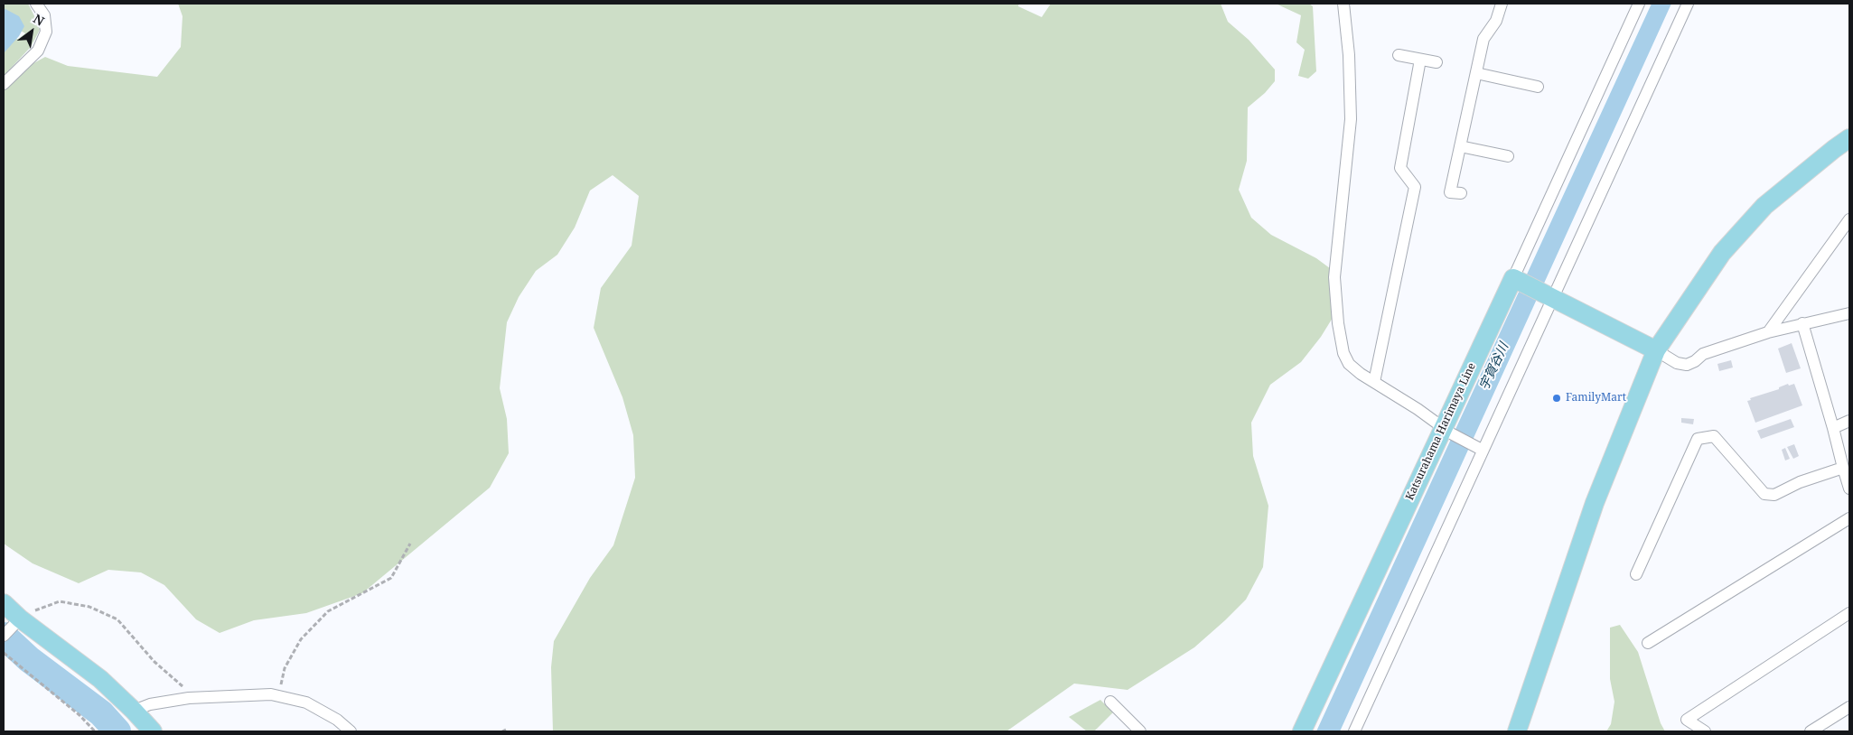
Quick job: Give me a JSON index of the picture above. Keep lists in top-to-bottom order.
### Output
{
  "streets": {
    "main road": ["Katsurahama Harimaya Line"]
  },
  "water": ["宇賀谷川"],
  "places": ["FamilyMart"],
  "north": "top right"
}
